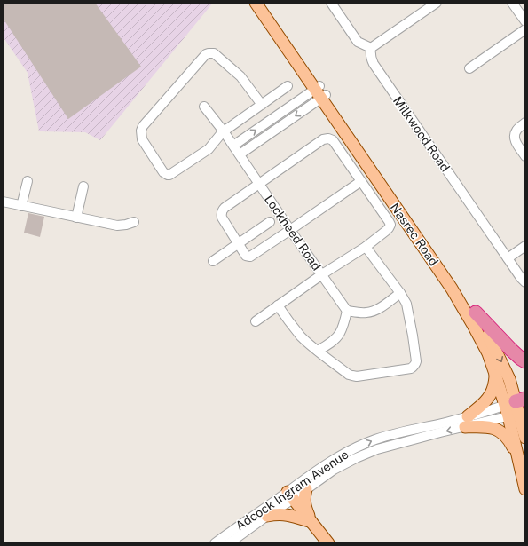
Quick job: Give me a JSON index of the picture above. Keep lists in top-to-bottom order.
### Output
{
  "streets": {
    "main road": ["Nasrec Road"],
    "street": ["Milkwood Road", "Lockheed Road", "Adcock Ingram Avenue"]
  },
  "crossings": [
    ["Nasrec Road", "Adcock Ingram Avenue"]
  ]
}
